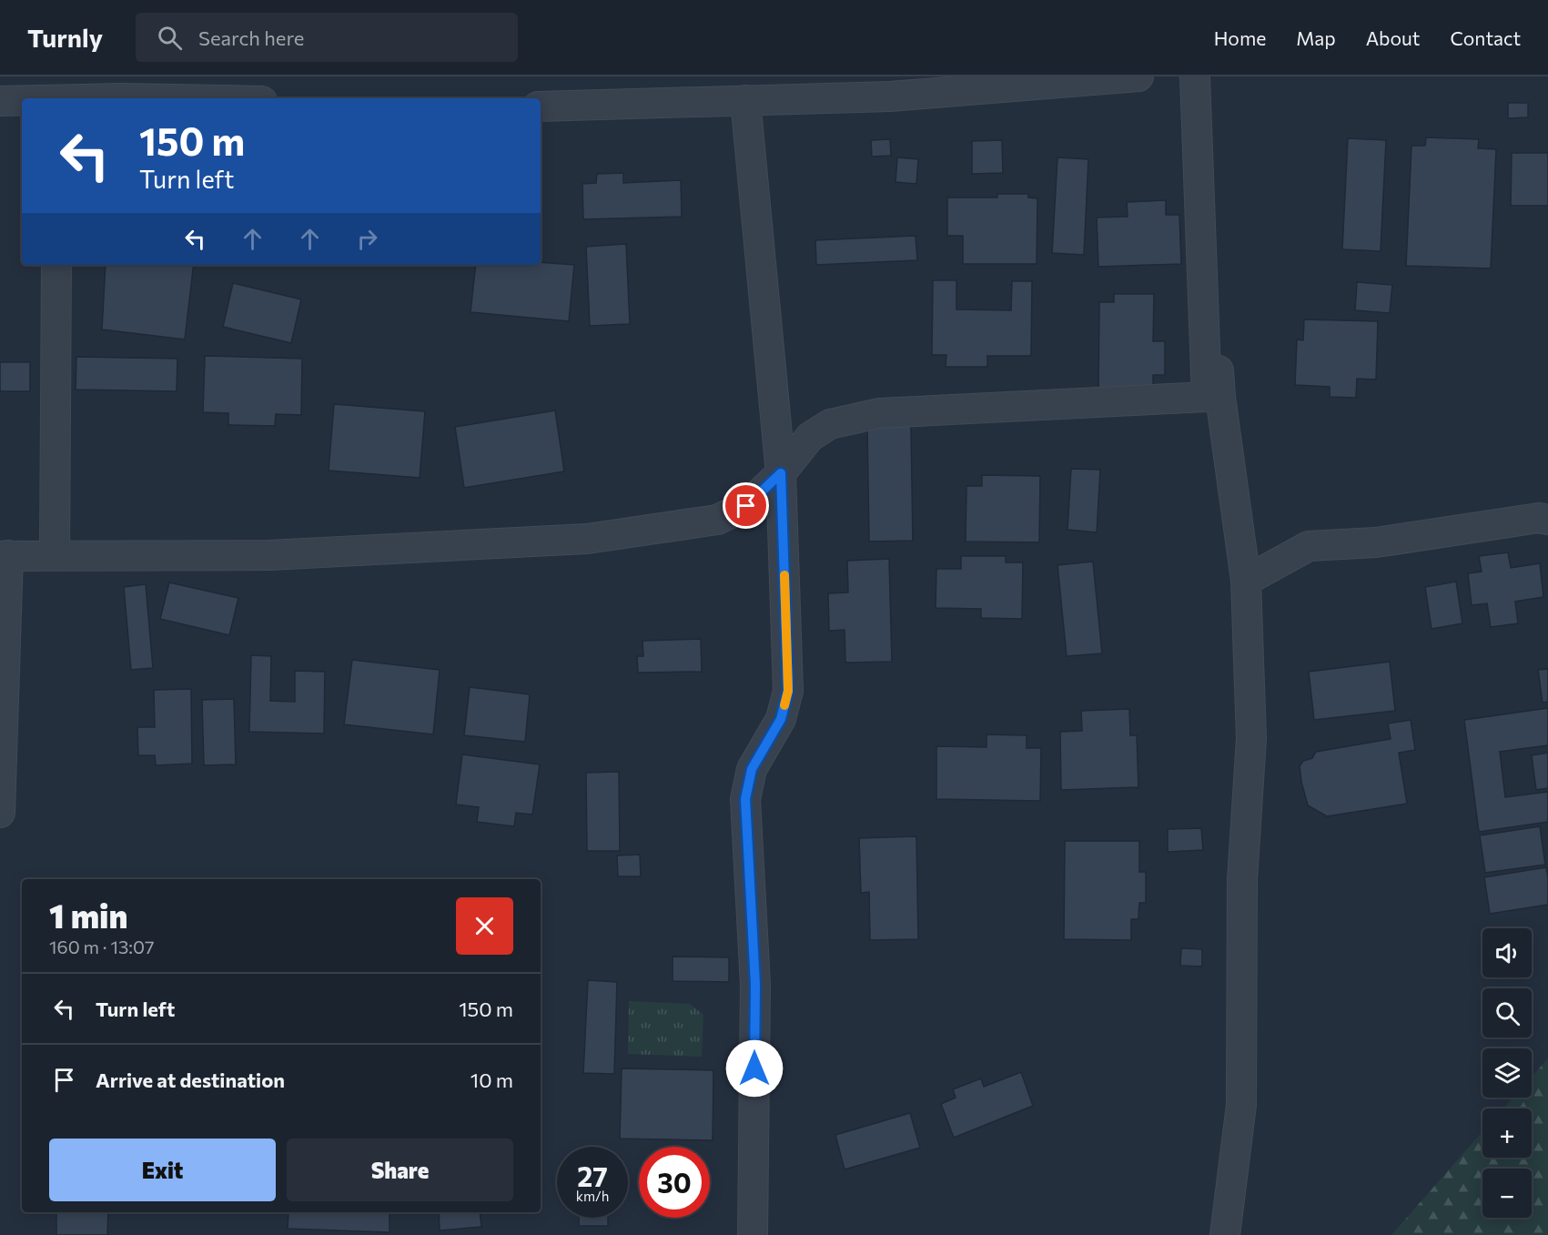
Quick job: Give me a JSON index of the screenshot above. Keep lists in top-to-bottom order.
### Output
{
  "page": {
    "header": "Turnly",
    "search": "Search here",
    "nav": [
      "Home",
      "Map",
      "About",
      "Contact"
    ],
    "turn": ["150 m", "Turn left"],
    "heading": ["1 min", "160 m · 13:07"],
    "map_buttons": ["+", "−"],
    "list": [
      {
        "name": "Turn left",
        "value": "150 m"
      },
      {
        "name": "Arrive at destination",
        "value": "10 m"
      }
    ],
    "buttons": ["Exit", "Share"],
    "speed": "27 km/h",
    "limit": "30"
  }
}
